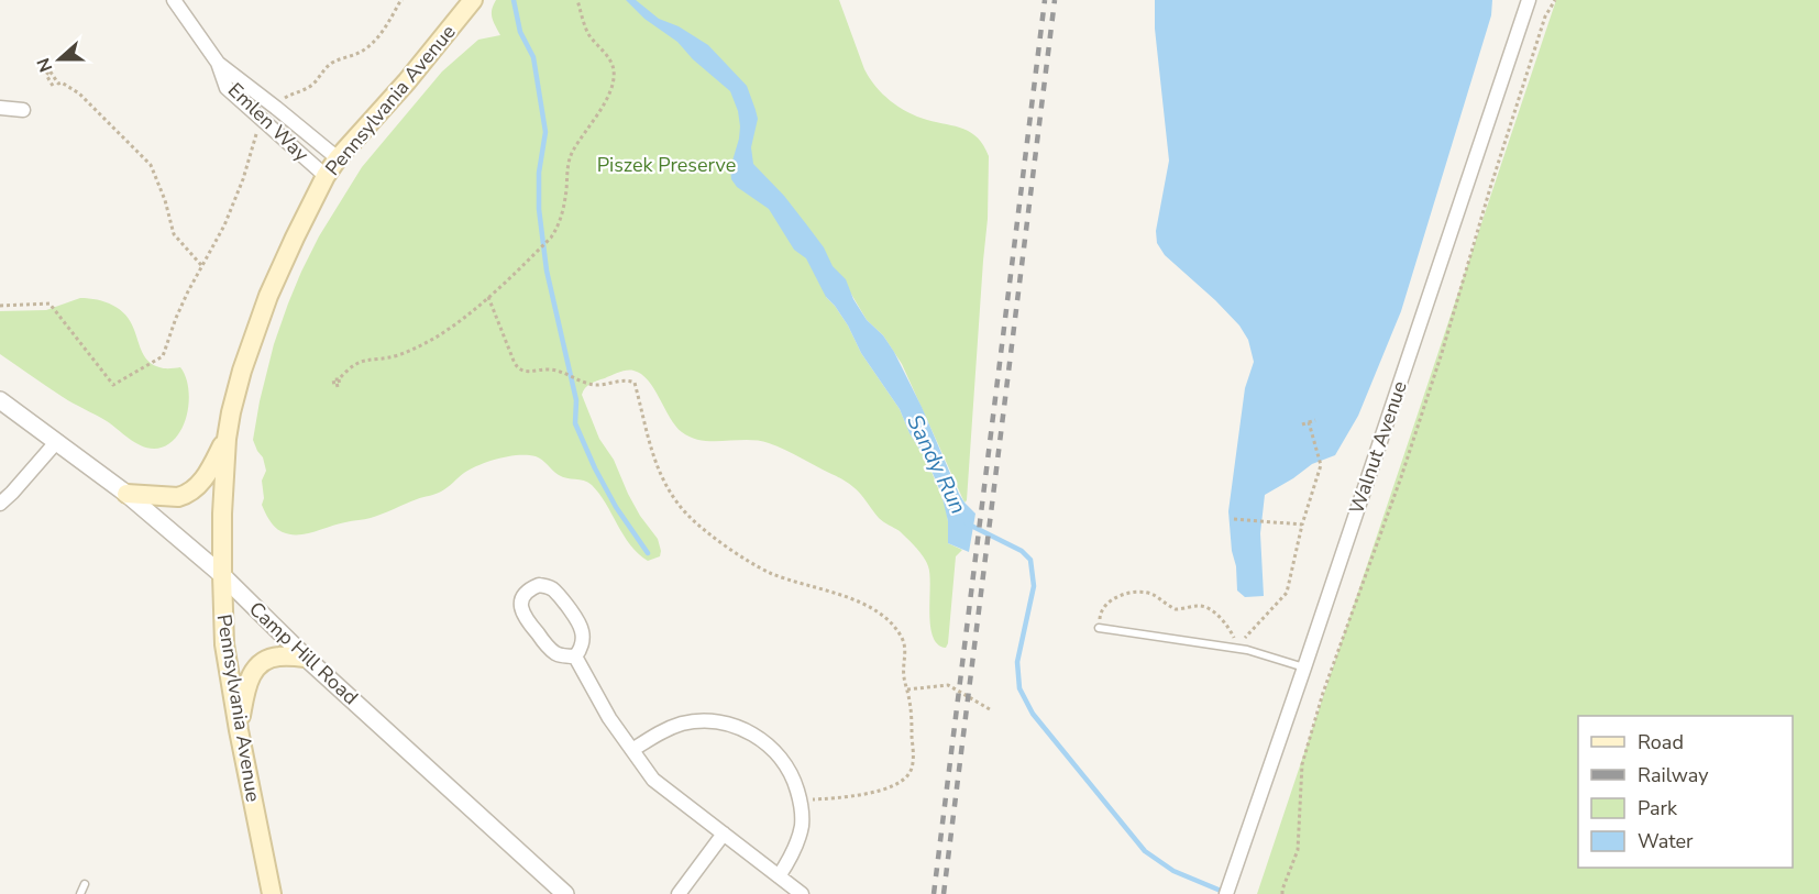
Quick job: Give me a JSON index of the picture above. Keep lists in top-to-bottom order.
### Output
{
  "streets": {
    "main road": ["Pennsylvania Avenue"],
    "street": ["Emlen Way", "Walnut Avenue", "Camp Hill Road"]
  },
  "crossings": [
    ["Pennsylvania Avenue", "Emlen Way"],
    ["Pennsylvania Avenue", "Camp Hill Road"]
  ],
  "water": ["Sandy Run"],
  "parks": ["Piszek Preserve"],
  "legend": [
    "Road",
    "Railway",
    "Park",
    "Water"
  ],
  "north": "left"
}
